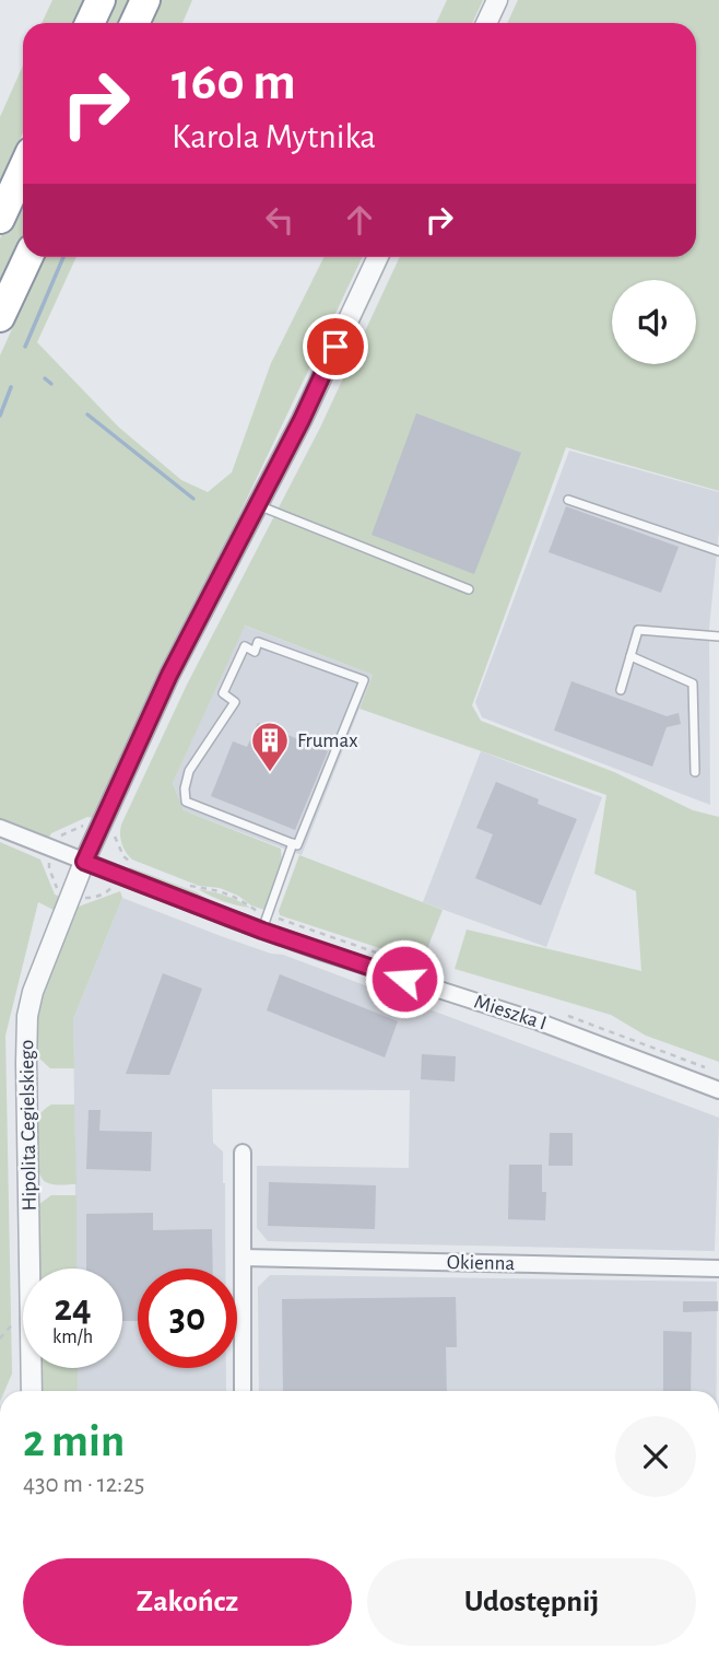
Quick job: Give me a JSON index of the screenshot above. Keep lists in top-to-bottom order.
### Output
{
  "streets": {
    "street": ["Mieszka I", "Hipolita Cegielskiego", "Okienna"]
  },
  "crossings": [
    ["Mieszka I", "Hipolita Cegielskiego"]
  ],
  "places": {
    "building": ["Frumax"]
  },
  "page": {
    "turn": ["160 m", "Karola Mytnika"],
    "speed": "24 km/h",
    "limit": "30",
    "heading": ["2 min", "430 m · 12:25"],
    "buttons": ["Zakończ", "Udostępnij"]
  }
}
